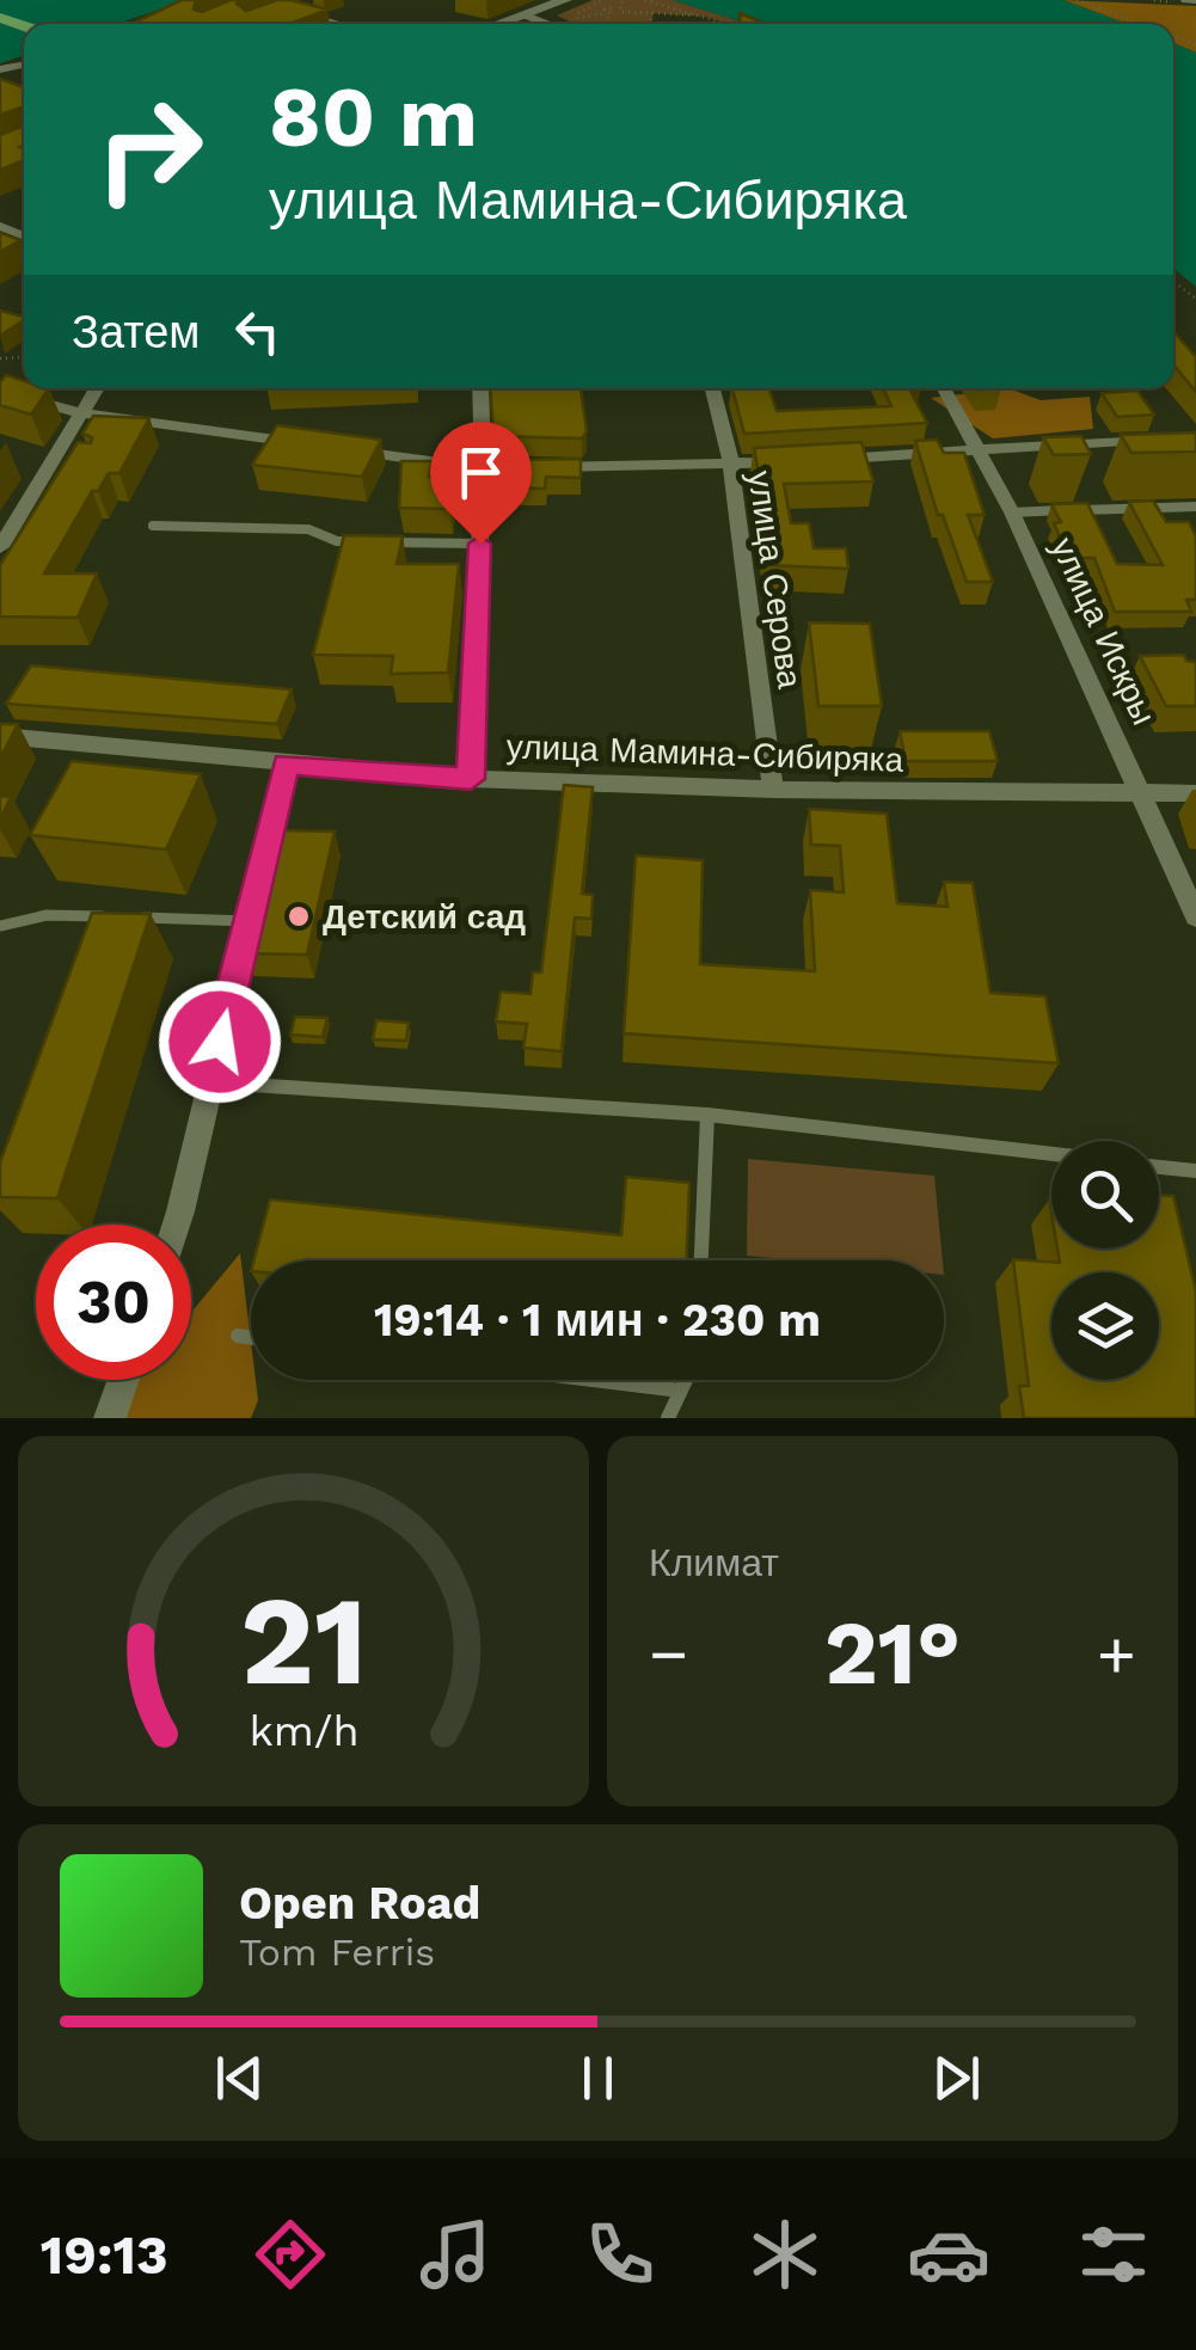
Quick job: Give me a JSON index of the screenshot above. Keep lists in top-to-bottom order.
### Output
{
  "streets": {
    "street": ["улица Серова", "улица Искры", "улица Мамина-Сибиряка"]
  },
  "crossings": [
    ["улица Серова", "улица Мамина-Сибиряка"],
    ["улица Искры", "улица Мамина-Сибиряка"]
  ],
  "places": ["Детский сад"],
  "page": {
    "turn": ["80 m", "улица Мамина-Сибиряка"],
    "then": "Затем",
    "limit": "30",
    "trip": "19:14 · 1 мин · 230 m",
    "tile": "Климат",
    "heat": ["−", "21°", "+"],
    "song": ["Open Road", "Tom Ferris"],
    "tabs": "19:13",
    "gauge": ["21", "km/h"]
  }
}
